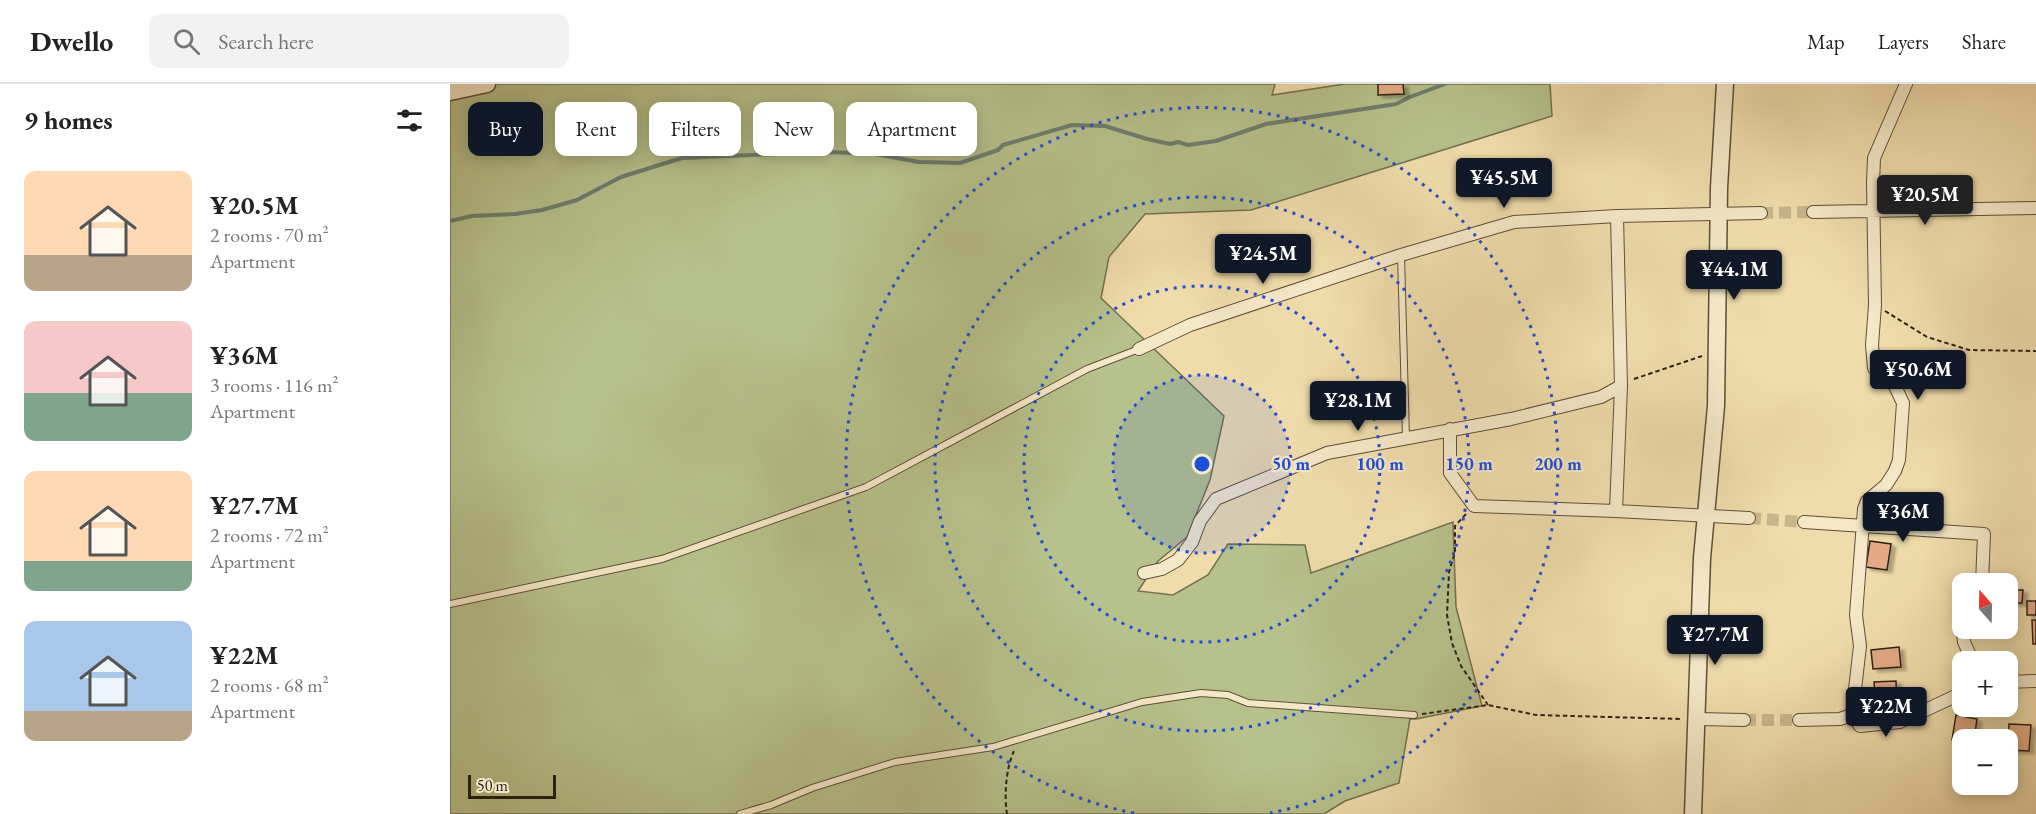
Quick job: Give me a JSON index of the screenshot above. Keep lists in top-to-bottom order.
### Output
{
  "scale_bar": "50 m",
  "north": "top",
  "page": {
    "header": "Dwello",
    "search": "Search here",
    "nav": ["Map", "Layers", "Share"],
    "heading": "9 homes",
    "chip": [
      "Buy",
      "Rent",
      "Filters",
      "New",
      "Apartment"
    ],
    "list": [
      {
        "name": "¥20.5M",
        "note": "2 rooms · 70 m² · Apartment"
      },
      {
        "name": "¥36M",
        "note": "3 rooms · 116 m² · Apartment"
      },
      {
        "name": "¥27.7M",
        "note": "2 rooms · 72 m² · Apartment"
      },
      {
        "name": "¥22M",
        "note": "2 rooms · 68 m² · Apartment"
      }
    ],
    "price": [
      "¥45.5M",
      "¥20.5M",
      "¥24.5M",
      "¥44.1M",
      "¥50.6M",
      "¥28.1M",
      "¥36M",
      "¥27.7M",
      "¥22M"
    ],
    "map_buttons": ["+", "−"],
    "scale": "50 m"
  },
  "rings": [
    "50 m",
    "100 m",
    "150 m",
    "200 m"
  ]
}
